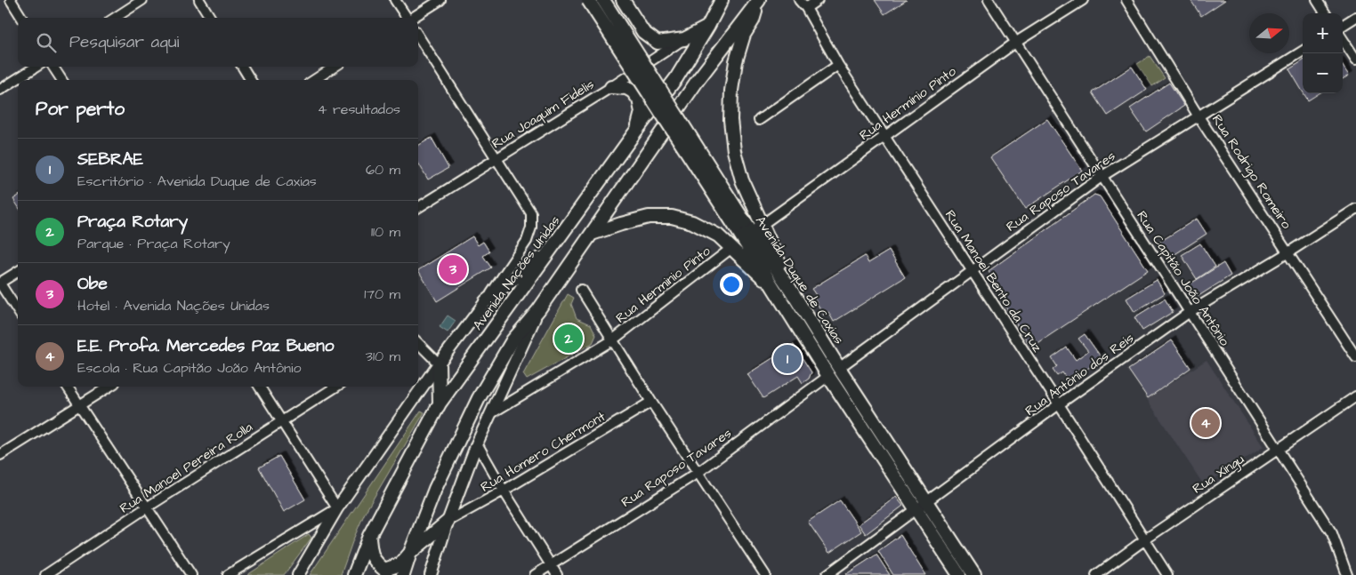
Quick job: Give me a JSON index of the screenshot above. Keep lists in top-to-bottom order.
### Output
{
  "streets": {
    "main road": ["Avenida Nações Unidas", "Avenida Duque de Caxias"],
    "street": [
      "Rua Hermínio Pinto",
      "Rua Joaquim Fidelis",
      "Rua Rodrigo Romeiro",
      "Rua Raposo Tavares",
      "Rua Capitão João Antônio",
      "Rua Manoel Bento da Cruz",
      "Rua Herminio Pinto",
      "Rua Antônio dos Reis",
      "Rua Homero Chermont",
      "Rua Manoel Pereira Rolla",
      "Rua Xingu"
    ]
  },
  "crossings": [
    ["Rua Hermínio Pinto", "Rua Capitão João Antônio"],
    ["Rua Hermínio Pinto", "Avenida Duque de Caxias"],
    ["Rua Hermínio Pinto", "Rua Manoel Bento da Cruz"],
    ["Rua Joaquim Fidelis", "Avenida Nações Unidas"],
    ["Rua Rodrigo Romeiro", "Rua Raposo Tavares"],
    ["Rua Rodrigo Romeiro", "Rua Antônio dos Reis"],
    ["Rua Raposo Tavares", "Rua Capitão João Antônio"],
    ["Rua Raposo Tavares", "Avenida Duque de Caxias"],
    ["Rua Raposo Tavares", "Rua Manoel Bento da Cruz"],
    ["Rua Capitão João Antônio", "Rua Antônio dos Reis"],
    ["Rua Capitão João Antônio", "Rua Xingu"],
    ["Avenida Duque de Caxias", "Rua Antônio dos Reis"],
    ["Rua Manoel Bento da Cruz", "Rua Antônio dos Reis"],
    ["Rua Manoel Bento da Cruz", "Rua Xingu"]
  ],
  "north": "right",
  "page": {
    "map_buttons": ["+", "−"],
    "search": "Pesquisar aqui",
    "heading": ["Por perto", "4 resultados"],
    "list": [
      {
        "mark": "1",
        "name": "SEBRAE",
        "note": "Escritório · Avenida Duque de Caxias",
        "value": "60 m"
      },
      {
        "mark": "2",
        "name": "Praça Rotary",
        "note": "Parque · Praça Rotary",
        "value": "110 m"
      },
      {
        "mark": "3",
        "name": "Obe",
        "note": "Hotel · Avenida Nações Unidas",
        "value": "170 m"
      },
      {
        "mark": "4",
        "name": "E.E. Profa. Mercedes Paz Bueno",
        "note": "Escola · Rua Capitão João Antônio",
        "value": "310 m"
      }
    ],
    "pins": [
      "3",
      "2",
      "1",
      "4"
    ]
  }
}
